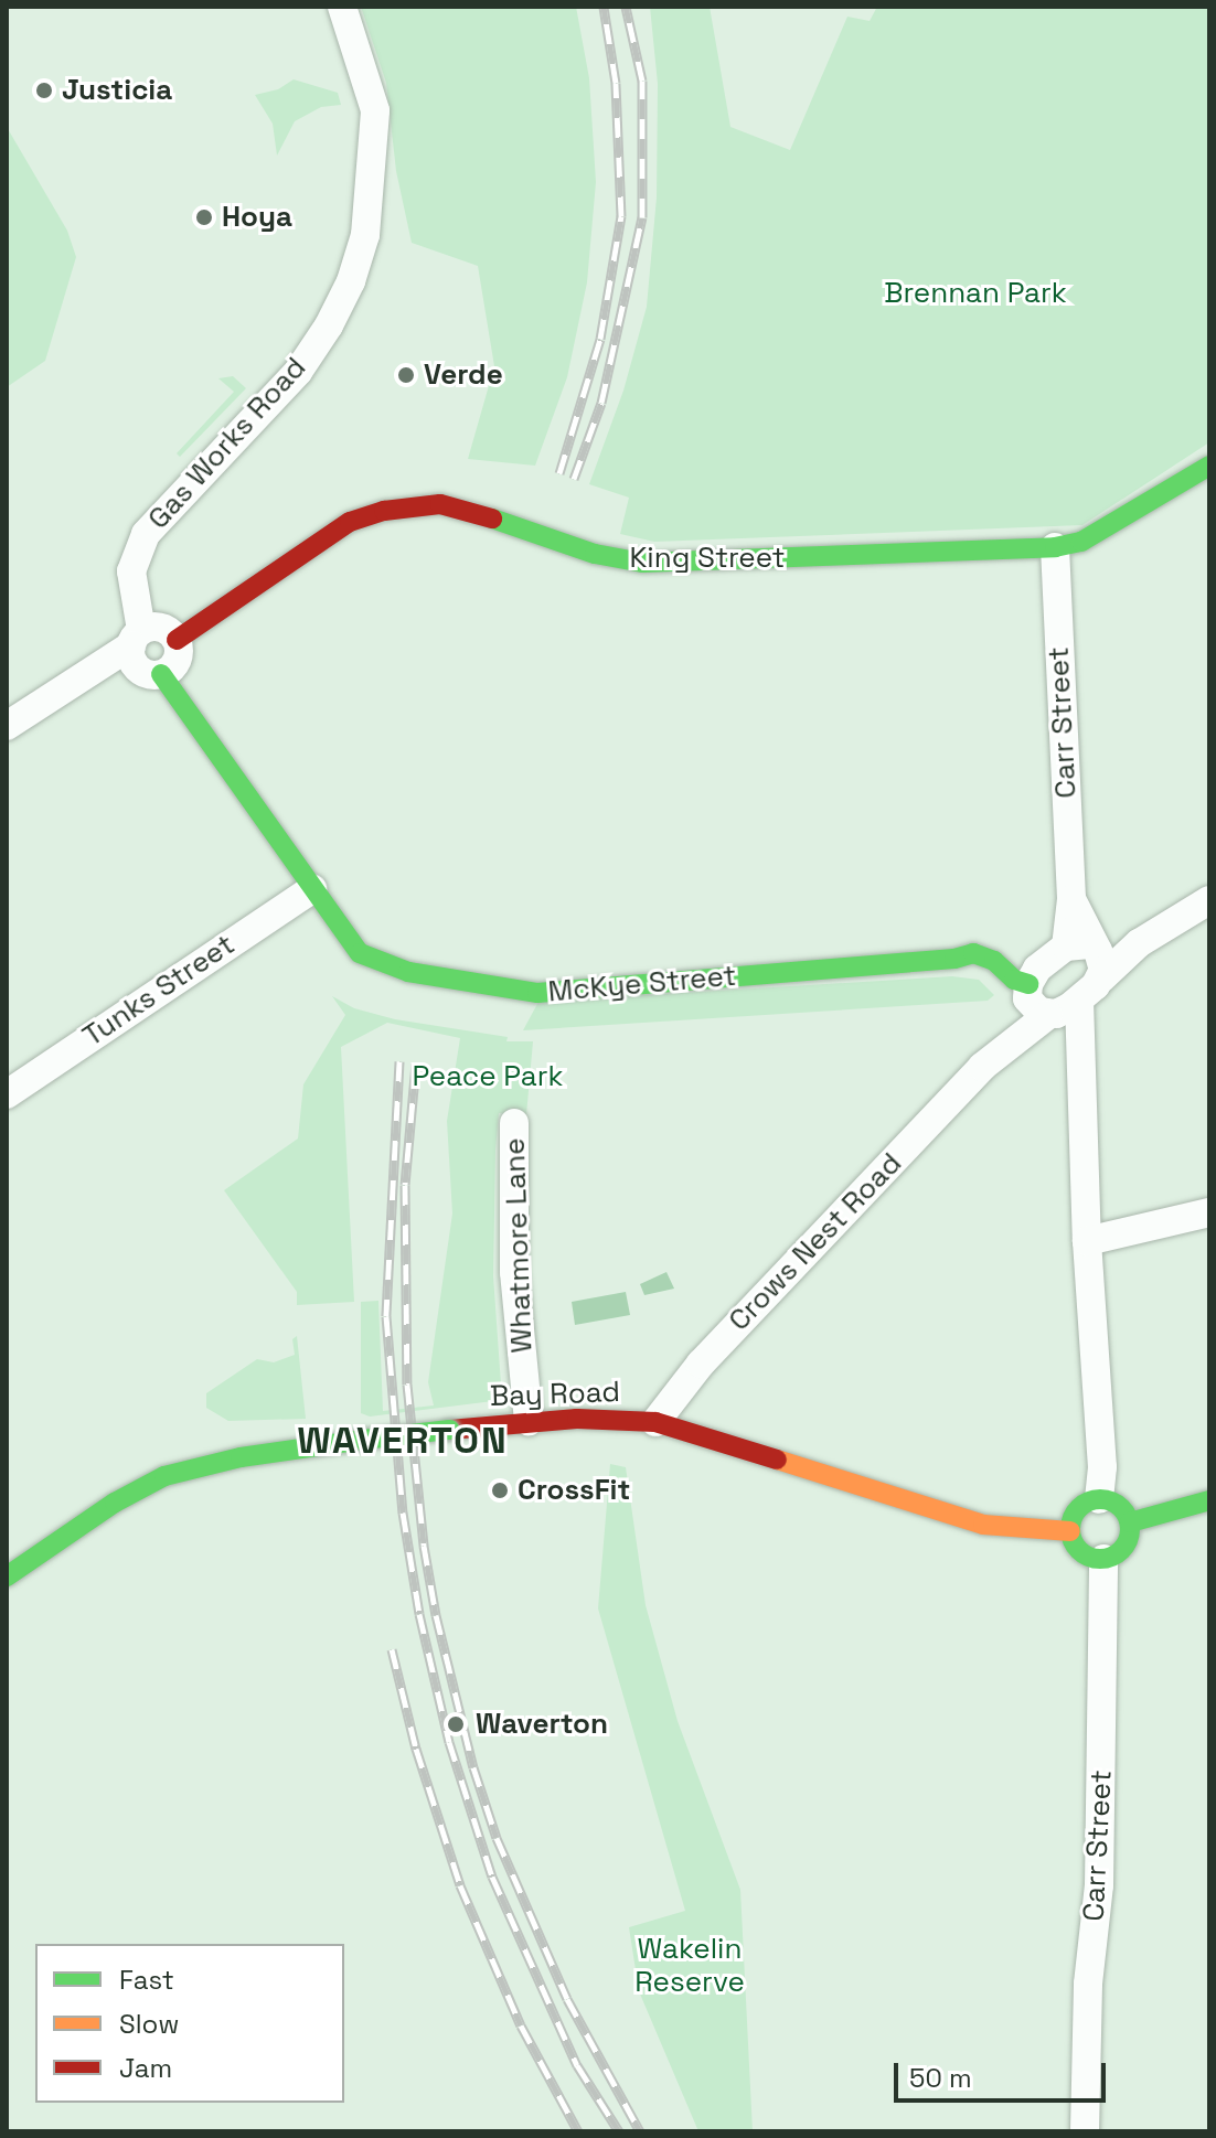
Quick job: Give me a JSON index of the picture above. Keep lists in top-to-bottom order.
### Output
{
  "streets": {
    "street": [
      "Gas Works Road",
      "King Street",
      "Carr Street",
      "McKye Street",
      "Tunks Street",
      "Crows Nest Road",
      "Whatmore Lane",
      "Bay Road"
    ]
  },
  "crossings": [
    ["Gas Works Road", "King Street"],
    ["Gas Works Road", "McKye Street"],
    ["King Street", "Carr Street"],
    ["King Street", "McKye Street"],
    ["Carr Street", "Bay Road"],
    ["McKye Street", "Tunks Street"],
    ["McKye Street", "Crows Nest Road"],
    ["Crows Nest Road", "Bay Road"],
    ["Whatmore Lane", "Bay Road"]
  ],
  "districts": ["WAVERTON"],
  "parks": ["Brennan Park", "Peace Park", "Wakelin Reserve"],
  "places": [
    "Justicia",
    "Hoya",
    "Verde",
    "CrossFit",
    "Waverton"
  ],
  "legend": ["Fast", "Slow", "Jam"],
  "scale_bar": "50 m"
}
